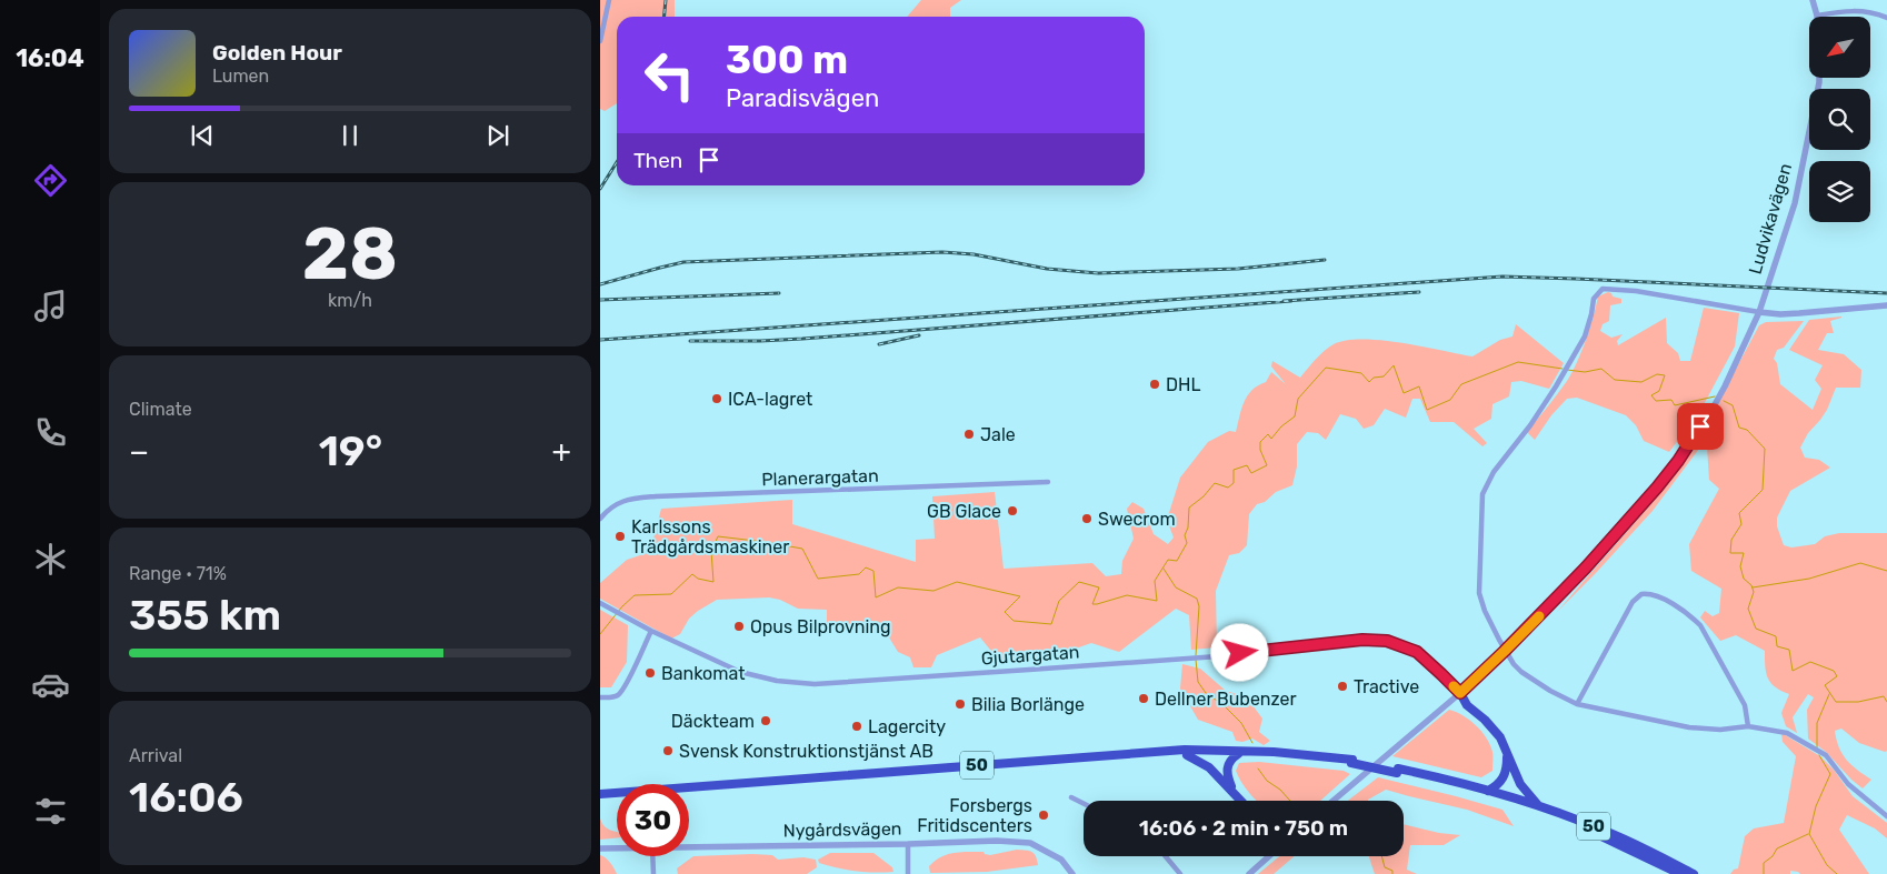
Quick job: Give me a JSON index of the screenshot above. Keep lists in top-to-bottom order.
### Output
{
  "streets": {
    "highway": ["50"],
    "street": [
      "Ludvikavägen",
      "Planerargatan",
      "Gjutargatan",
      "Nygårdsvägen"
    ]
  },
  "crossings": [
    ["Ludvikavägen", "Gjutargatan"]
  ],
  "places": [
    "DHL",
    "ICA-lagret",
    "Jale",
    "GB Glace",
    "Swecrom",
    "Karlssons Trädgårdsmaskiner",
    "Opus Bilprovning",
    "Bankomat",
    "Tractive",
    "Dellner Bubenzer",
    "Bilia Borlänge",
    "Däckteam",
    "Lagercity",
    "Svensk Konstruktionstjänst AB",
    "Forsbergs Fritidscenters"
  ],
  "north": "bottom left",
  "page": {
    "tabs": "16:04",
    "turn": ["300 m", "Paradisvägen"],
    "song": ["Golden Hour", "Lumen"],
    "then": "Then",
    "tile": [
      ["28", "km/h"],
      "Climate",
      ["Range · 71%", "355 km"],
      ["Arrival", "16:06"]
    ],
    "heat": ["−", "19°", "+"],
    "limit": "30",
    "trip": "16:06 · 2 min · 750 m"
  }
}
